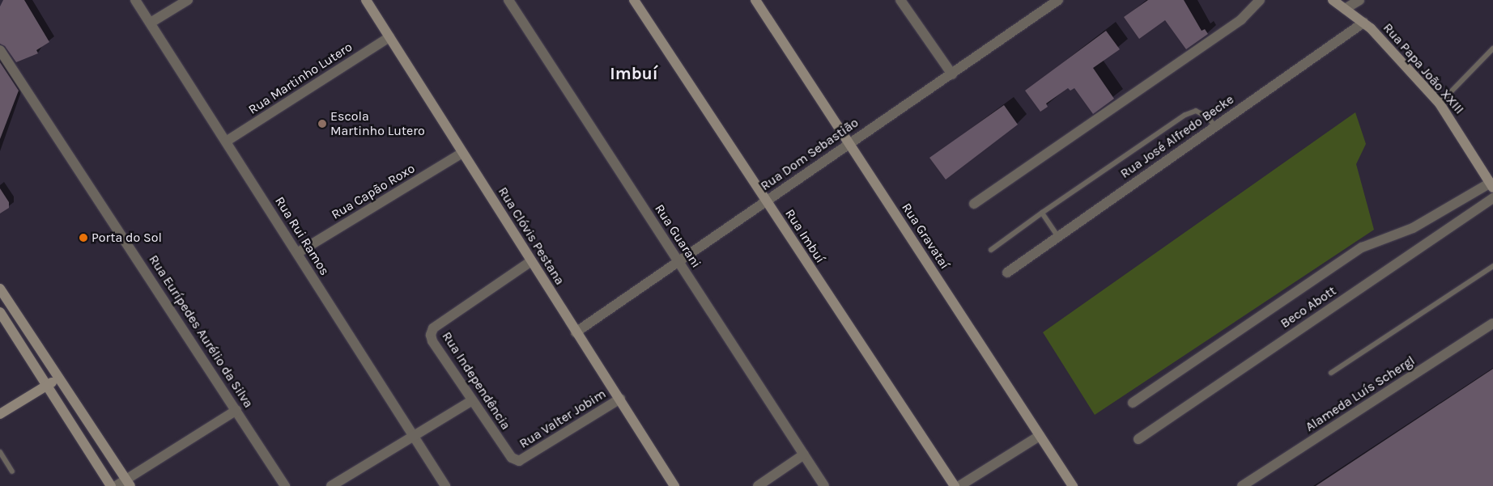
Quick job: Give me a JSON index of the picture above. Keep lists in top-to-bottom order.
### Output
{
  "streets": {
    "street": [
      "Rua Papa João XXIII",
      "Rua Martinho Lutero",
      "Rua José Alfredo Becke",
      "Rua Dom Sebastião",
      "Rua Capão Roxo",
      "Rua Rui Ramos",
      "Rua Clóvis Pestana",
      "Rua Guarani",
      "Rua Imbuí",
      "Rua Gravataí",
      "Beco Abott",
      "Rua Eurípedes Aurélio da Silva",
      "Rua Independência",
      "Alameda Luís Schergl",
      "Rua Valter Jobim"
    ]
  },
  "crossings": [
    ["Rua Papa João XXIII", "Rua José Alfredo Becke"],
    ["Rua Martinho Lutero", "Rua Rui Ramos"],
    ["Rua Martinho Lutero", "Rua Clóvis Pestana"],
    ["Rua Dom Sebastião", "Rua Clóvis Pestana"],
    ["Rua Dom Sebastião", "Rua Guarani"],
    ["Rua Dom Sebastião", "Rua Imbuí"],
    ["Rua Dom Sebastião", "Rua Gravataí"],
    ["Rua Capão Roxo", "Rua Rui Ramos"],
    ["Rua Capão Roxo", "Rua Clóvis Pestana"],
    ["Rua Clóvis Pestana", "Rua Independência"],
    ["Rua Clóvis Pestana", "Rua Valter Jobim"],
    ["Rua Independência", "Rua Valter Jobim"]
  ],
  "districts": ["Imbuí"],
  "places": ["Escola Martinho Lutero", "Porta do Sol"]
}
